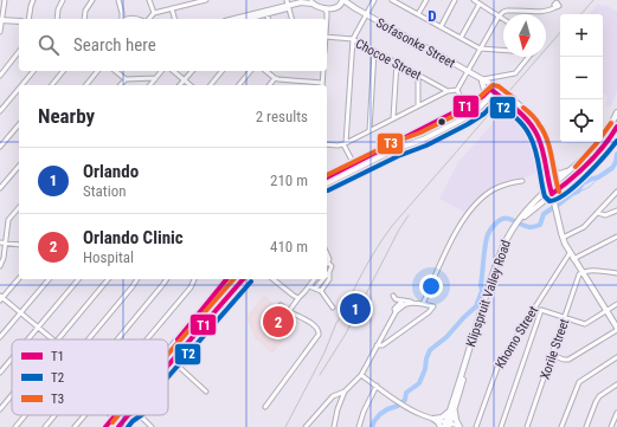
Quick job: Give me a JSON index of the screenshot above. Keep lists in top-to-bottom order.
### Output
{
  "streets": {
    "main road": ["Sofasonke Street", "Klipspruit Valley Road"],
    "street": ["Chocoe Street", "Khomo Street", "Xorile Street"]
  },
  "crossings": [
    ["Sofasonke Street", "Klipspruit Valley Road"]
  ],
  "lines": ["transit line T3", "transit line T1", "transit line T2"],
  "legend": ["T1", "T2", "T3"],
  "north": "bottom",
  "page": {
    "map_buttons": ["+", "−"],
    "search": "Search here",
    "heading": ["Nearby", "2 results"],
    "list": [
      {
        "mark": "1",
        "name": "Orlando",
        "note": "Station",
        "value": "210 m"
      },
      {
        "mark": "2",
        "name": "Orlando Clinic",
        "note": "Hospital",
        "value": "410 m"
      }
    ],
    "pins": ["1", "2"]
  },
  "grid": {
    "columns": ["D"]
  }
}
